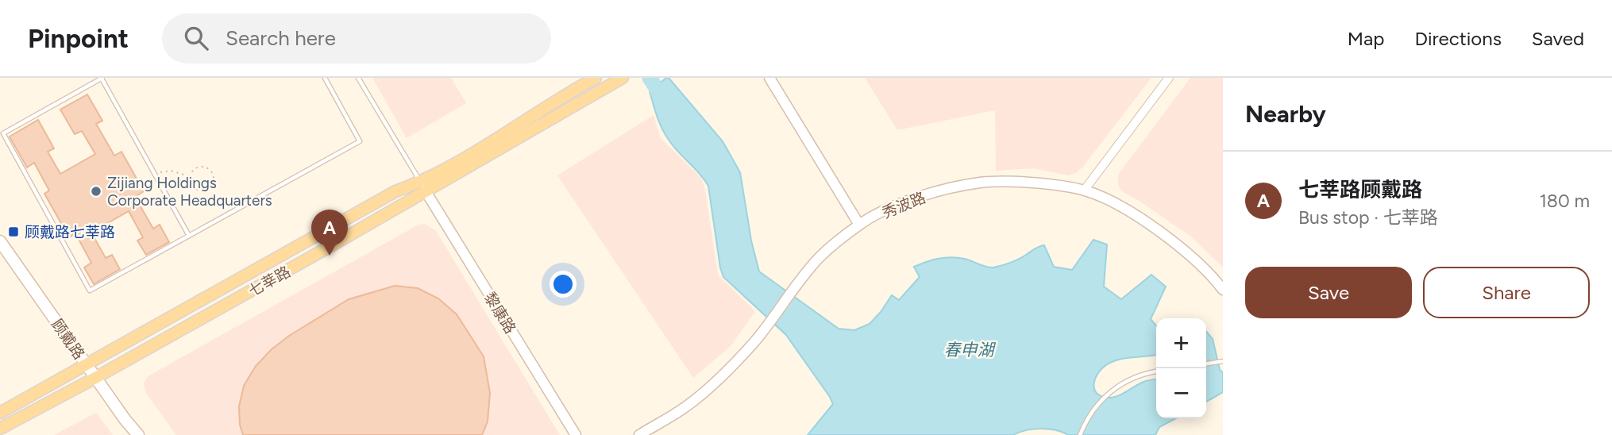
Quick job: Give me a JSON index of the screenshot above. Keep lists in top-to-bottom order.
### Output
{
  "streets": {
    "main road": ["七莘路", "顾戴路"],
    "street": ["秀波路", "黎康路"]
  },
  "crossings": [
    ["七莘路", "黎康路"],
    ["七莘路", "顾戴路"]
  ],
  "water": ["春申湖"],
  "places": {
    "other": ["Zijiang Holdings Corporate Headquarters"],
    "transit": ["顾戴路七莘路"]
  },
  "page": {
    "header": "Pinpoint",
    "search": "Search here",
    "nav": ["Map", "Directions", "Saved"],
    "heading": "Nearby",
    "list": [
      {
        "mark": "A",
        "name": "七莘路顾戴路",
        "note": "Bus stop · 七莘路",
        "value": "180 m"
      }
    ],
    "pins": "A",
    "buttons": ["Save", "Share"],
    "map_buttons": ["+", "−"]
  }
}
